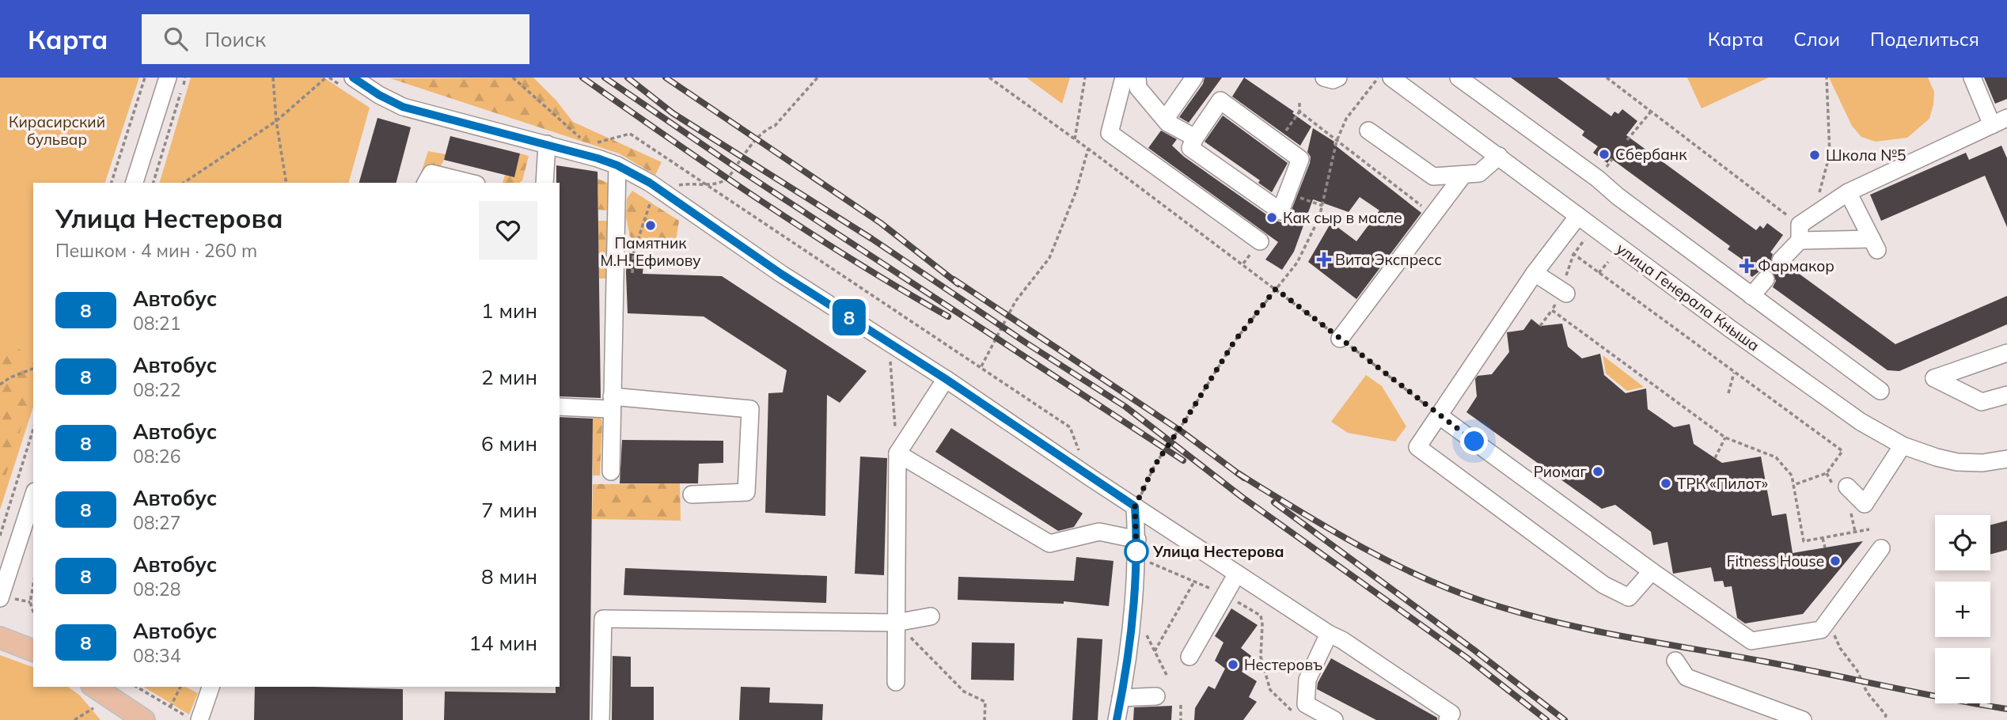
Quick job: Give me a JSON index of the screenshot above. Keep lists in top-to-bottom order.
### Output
{
  "streets": {
    "street": ["улица Генерала Кныша"]
  },
  "parks": ["Кирасирский бульвар"],
  "places": {
    "other": [
      "Сбербанк",
      "Школа №5",
      "Как сыр в масле",
      "Памятник М.Н. Ефимову",
      "Риомаг",
      "ТРК «Пилот»",
      "Улица Нестерова",
      "Fitness House",
      "Нестеровъ"
    ],
    "health": ["Вита Экспресс", "Фармакор"]
  },
  "lines": ["bus line 8"],
  "page": {
    "header": "Карта",
    "search": "Поиск",
    "nav": ["Карта", "Слои", "Поделиться"],
    "on_map": "8",
    "heading": ["Улица Нестерова", "Пешком · 4 мин · 260 m"],
    "list": [
      {
        "mark": "8",
        "name": "Автобус",
        "note": "08:21",
        "value": "1 мин"
      },
      {
        "mark": "8",
        "name": "Автобус",
        "note": "08:22",
        "value": "2 мин"
      },
      {
        "mark": "8",
        "name": "Автобус",
        "note": "08:26",
        "value": "6 мин"
      },
      {
        "mark": "8",
        "name": "Автобус",
        "note": "08:27",
        "value": "7 мин"
      },
      {
        "mark": "8",
        "name": "Автобус",
        "note": "08:28",
        "value": "8 мин"
      },
      {
        "mark": "8",
        "name": "Автобус",
        "note": "08:34",
        "value": "14 мин"
      }
    ],
    "map_buttons": ["+", "−"]
  }
}
